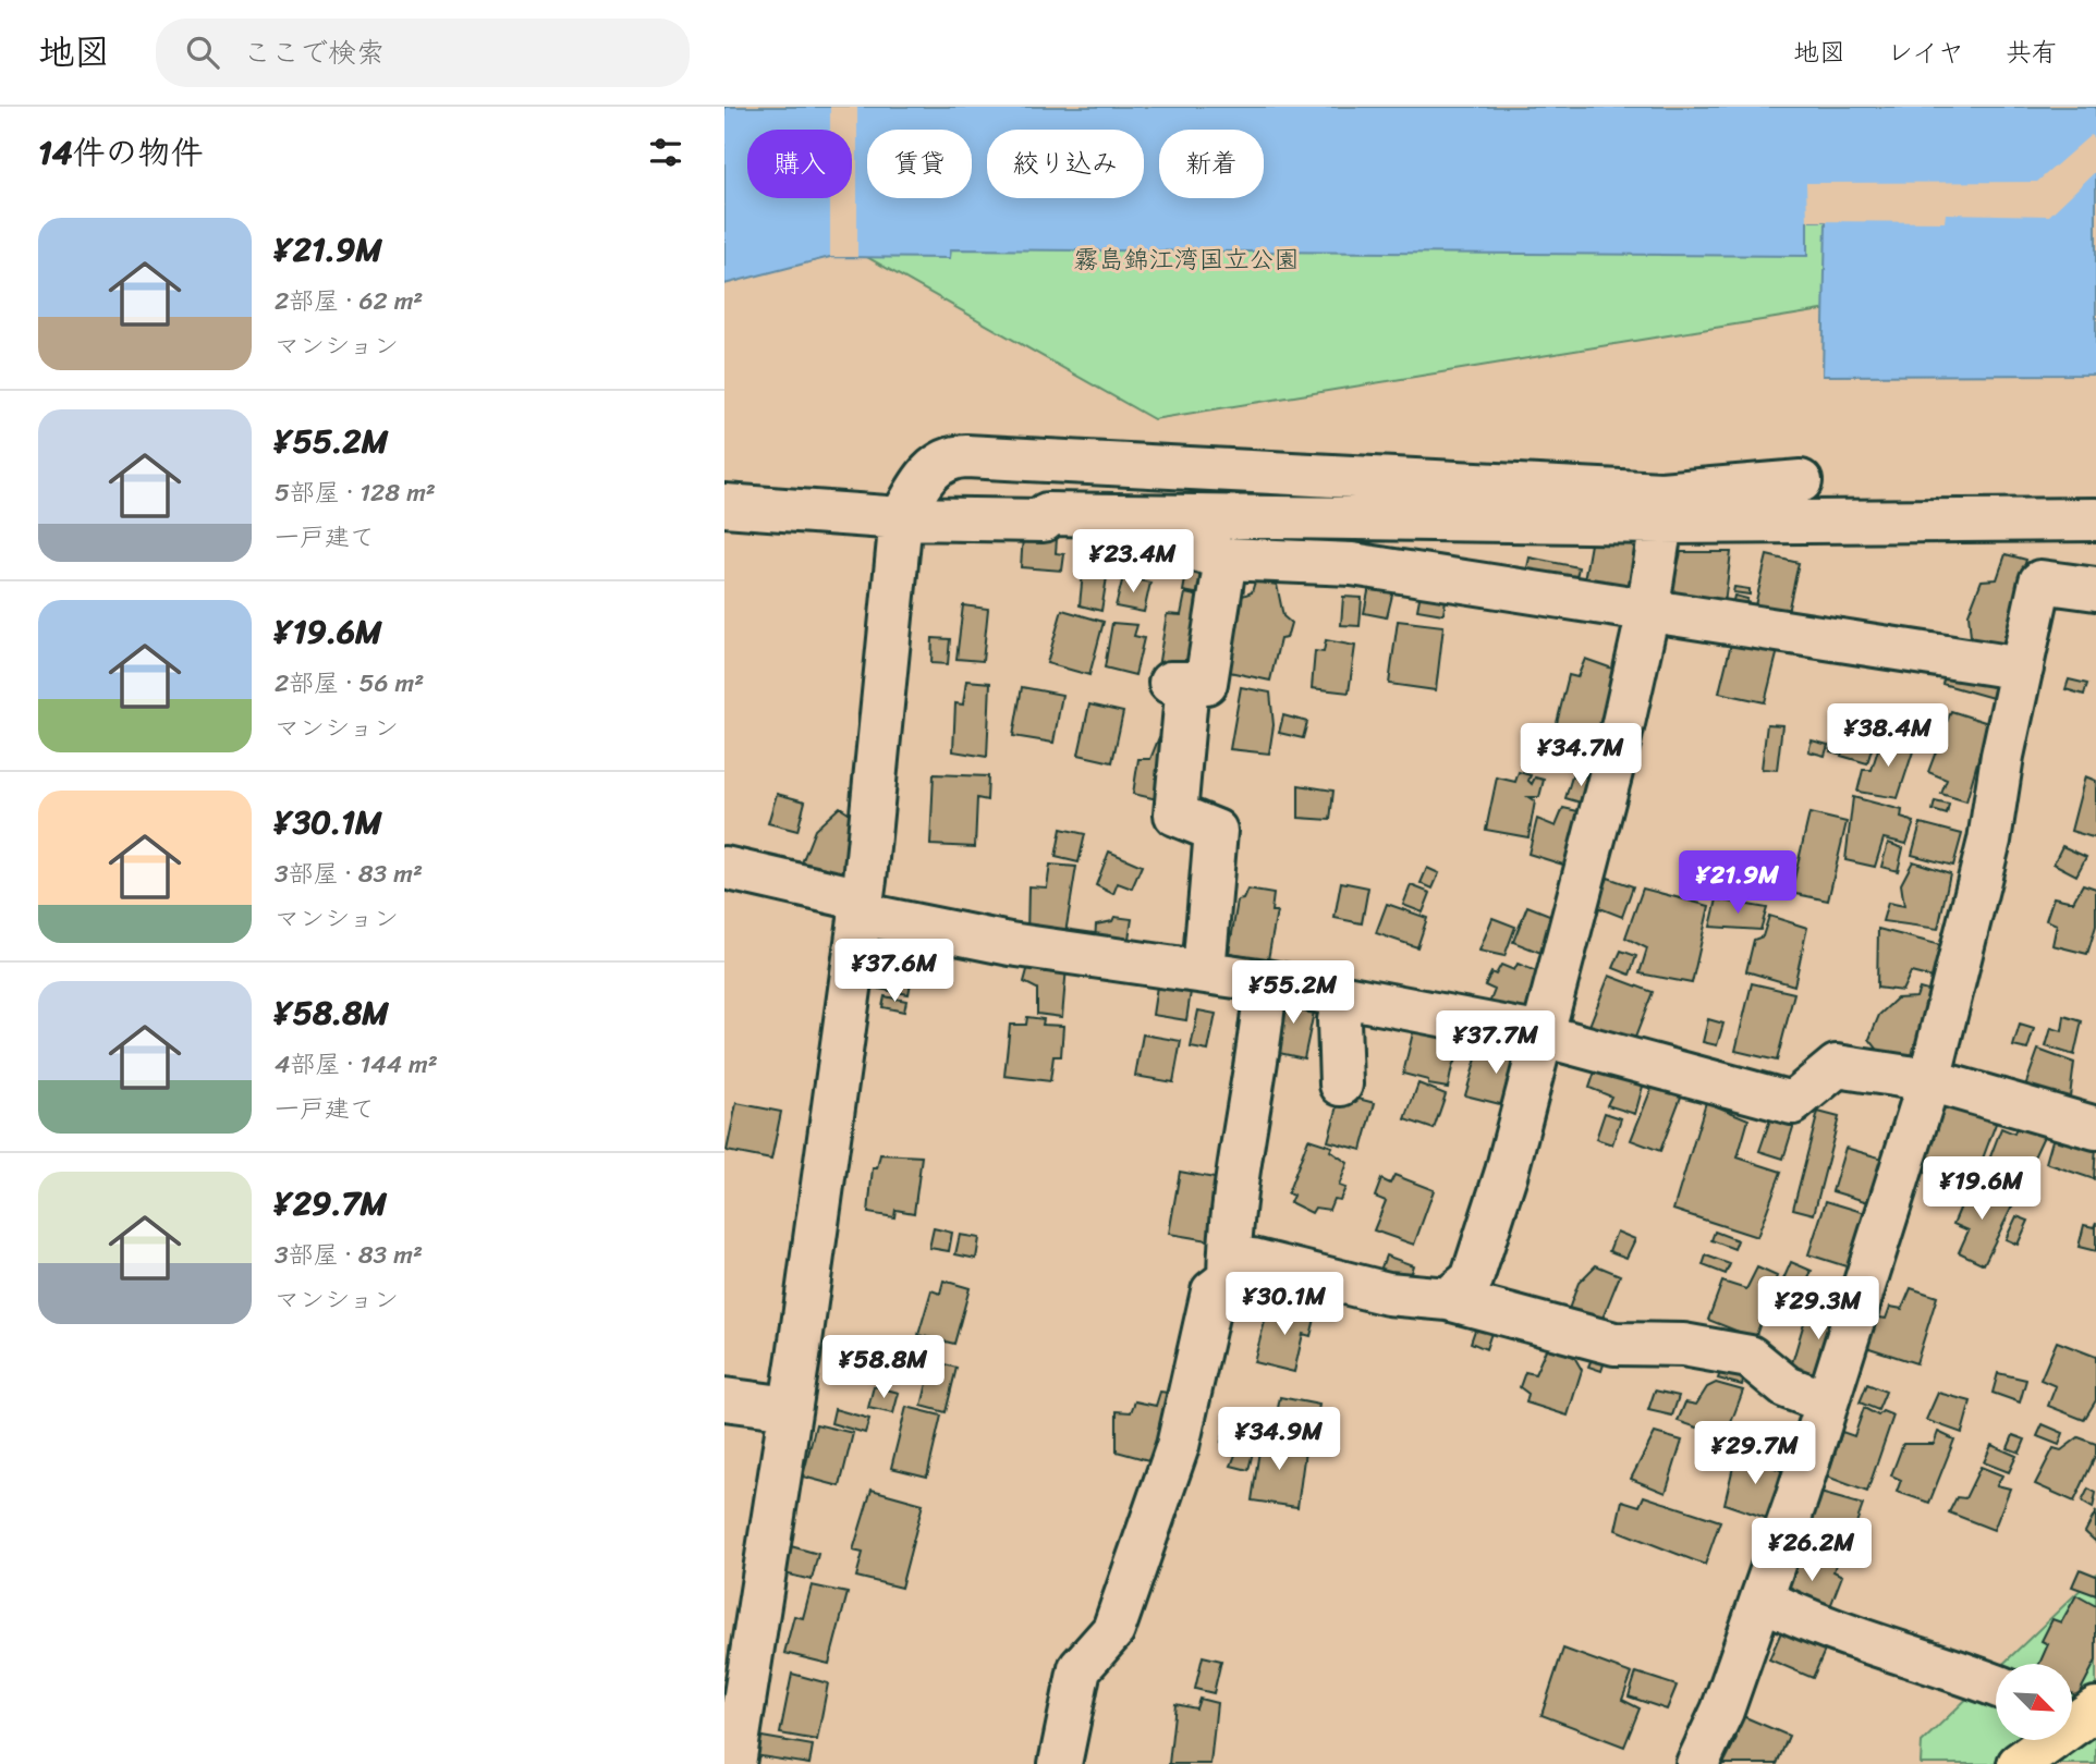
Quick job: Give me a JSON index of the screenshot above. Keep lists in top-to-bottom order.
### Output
{
  "parks": ["霧島錦江湾国立公園"],
  "north": "bottom right",
  "page": {
    "header": "地図",
    "search": "ここで検索",
    "nav": ["地図", "レイヤ", "共有"],
    "heading": "14件の物件",
    "chip": [
      "購入",
      "賃貸",
      "絞り込み",
      "新着"
    ],
    "list": [
      {
        "name": "¥21.9M",
        "note": "2部屋 · 62 m² · マンション"
      },
      {
        "name": "¥55.2M",
        "note": "5部屋 · 128 m² · 一戸建て"
      },
      {
        "name": "¥19.6M",
        "note": "2部屋 · 56 m² · マンション"
      },
      {
        "name": "¥30.1M",
        "note": "3部屋 · 83 m² · マンション"
      },
      {
        "name": "¥58.8M",
        "note": "4部屋 · 144 m² · 一戸建て"
      },
      {
        "name": "¥29.7M",
        "note": "3部屋 · 83 m² · マンション"
      }
    ],
    "price": [
      "¥23.4M",
      "¥38.4M",
      "¥34.7M",
      "¥21.9M",
      "¥37.6M",
      "¥55.2M",
      "¥37.7M",
      "¥19.6M",
      "¥30.1M",
      "¥29.3M",
      "¥58.8M",
      "¥34.9M",
      "¥29.7M",
      "¥26.2M"
    ]
  }
}
